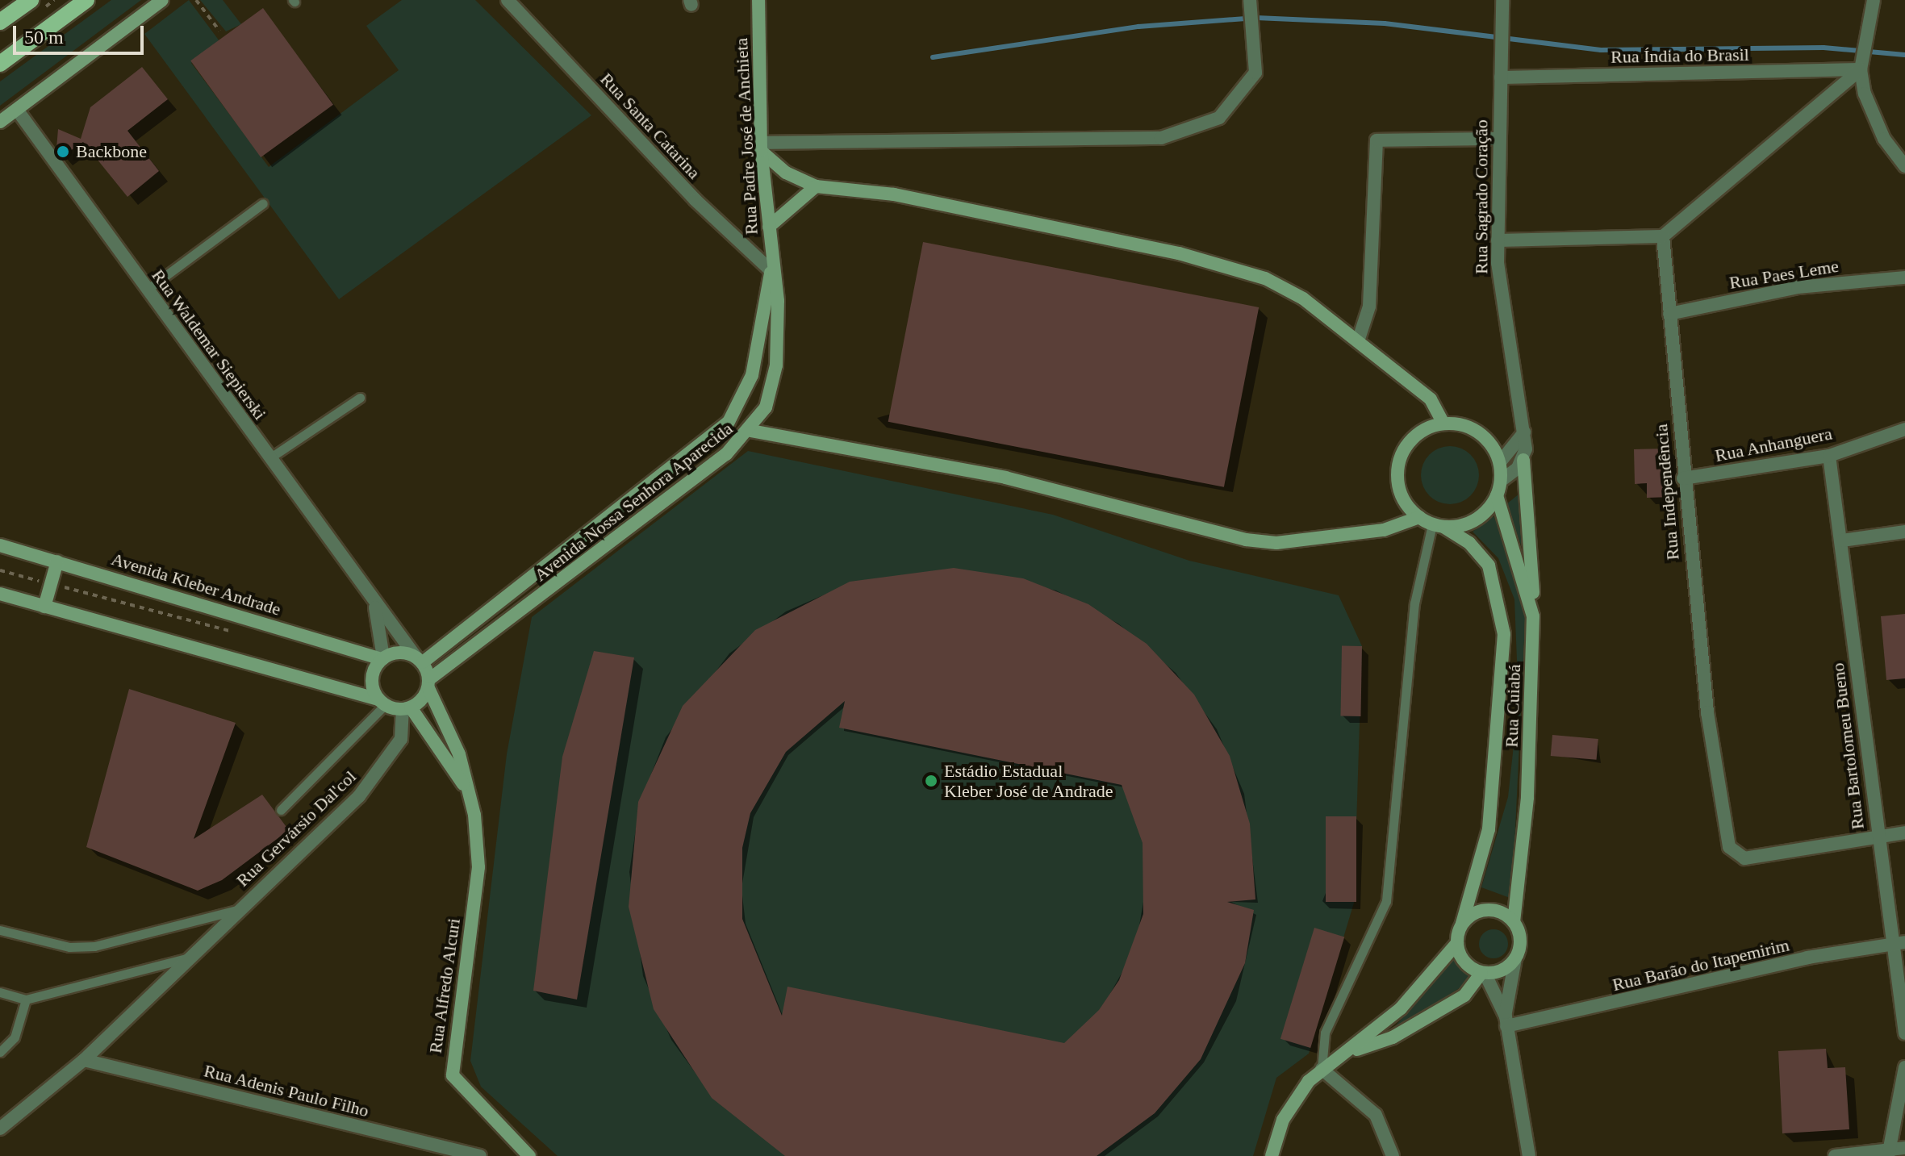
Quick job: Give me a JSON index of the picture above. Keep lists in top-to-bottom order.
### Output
{
  "streets": {
    "street": [
      "Rua Índia do Brasil",
      "Rua Santa Catarina",
      "Rua Padre José de Anchieta",
      "Rua Sagrado Coração",
      "Rua Paes Leme",
      "Rua Waldemar Siepierski",
      "Rua Anhanguera",
      "Rua Independência",
      "Avenida Nossa Senhora Aparecida",
      "Avenida Kleber Andrade",
      "Rua Cuiabá",
      "Rua Bartolomeu Bueno",
      "Rua Gervársio Dal'col",
      "Rua Barão do Itapemirim",
      "Rua Alfredo Alcuri",
      "Rua Adenis Paulo Filho"
    ]
  },
  "crossings": [
    ["Rua Índia do Brasil", "Rua Sagrado Coração"],
    ["Rua Santa Catarina", "Rua Padre José de Anchieta"],
    ["Rua Santa Catarina", "Avenida Nossa Senhora Aparecida"],
    ["Rua Padre José de Anchieta", "Avenida Nossa Senhora Aparecida"],
    ["Rua Paes Leme", "Rua Independência"],
    ["Rua Waldemar Siepierski", "Avenida Nossa Senhora Aparecida"],
    ["Rua Waldemar Siepierski", "Avenida Kleber Andrade"],
    ["Rua Waldemar Siepierski", "Rua Gervársio Dal'col"],
    ["Rua Waldemar Siepierski", "Rua Alfredo Alcuri"],
    ["Rua Anhanguera", "Rua Independência"],
    ["Rua Anhanguera", "Rua Bartolomeu Bueno"],
    ["Rua Independência", "Rua Bartolomeu Bueno"],
    ["Avenida Nossa Senhora Aparecida", "Avenida Kleber Andrade"],
    ["Avenida Nossa Senhora Aparecida", "Rua Gervársio Dal'col"],
    ["Avenida Nossa Senhora Aparecida", "Rua Alfredo Alcuri"],
    ["Avenida Kleber Andrade", "Rua Gervársio Dal'col"],
    ["Avenida Kleber Andrade", "Rua Alfredo Alcuri"],
    ["Rua Bartolomeu Bueno", "Rua Barão do Itapemirim"],
    ["Rua Gervársio Dal'col", "Rua Alfredo Alcuri"],
    ["Rua Gervársio Dal'col", "Rua Adenis Paulo Filho"]
  ],
  "places": ["Backbone", "Estádio Estadual Kleber José de Andrade"],
  "scale_bar": "50 m"
}
